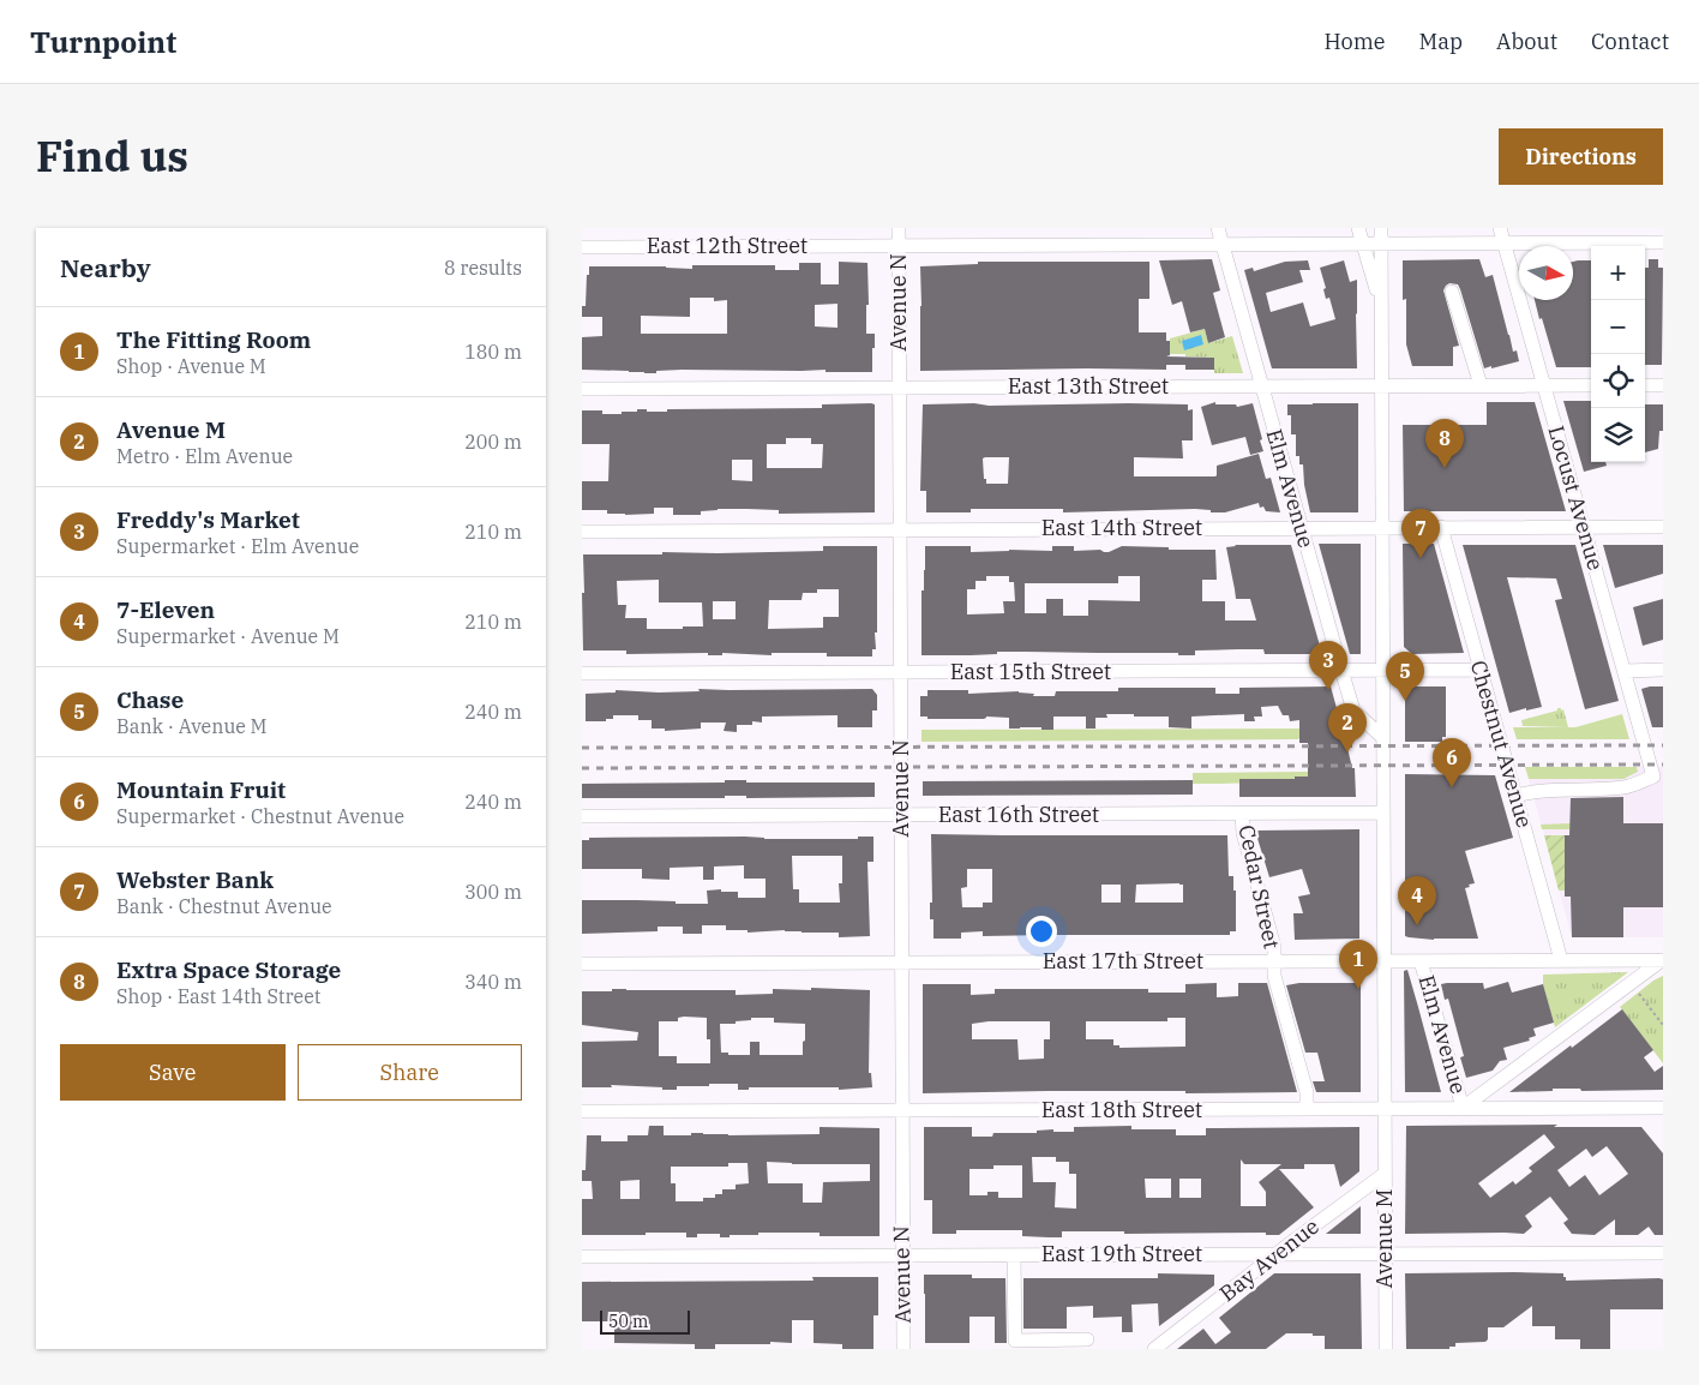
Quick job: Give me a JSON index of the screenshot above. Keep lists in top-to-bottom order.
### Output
{
  "streets": {
    "street": [
      "East 12th Street",
      "Avenue N",
      "East 13th Street",
      "Elm Avenue",
      "Locust Avenue",
      "East 14th Street",
      "East 15th Street",
      "Chestnut Avenue",
      "East 16th Street",
      "Cedar Street",
      "East 17th Street",
      "East 18th Street",
      "Avenue M",
      "East 19th Street",
      "Bay Avenue"
    ]
  },
  "crossings": [
    ["East 12th Street", "Avenue N"],
    ["East 12th Street", "Elm Avenue"],
    ["East 12th Street", "Locust Avenue"],
    ["East 12th Street", "Avenue M"],
    ["Avenue N", "East 13th Street"],
    ["Avenue N", "East 14th Street"],
    ["Avenue N", "East 15th Street"],
    ["Avenue N", "East 16th Street"],
    ["Avenue N", "East 17th Street"],
    ["Avenue N", "East 18th Street"],
    ["Avenue N", "East 19th Street"],
    ["East 13th Street", "Elm Avenue"],
    ["East 13th Street", "Locust Avenue"],
    ["East 13th Street", "Avenue M"],
    ["Elm Avenue", "East 14th Street"],
    ["Elm Avenue", "East 15th Street"],
    ["Elm Avenue", "East 17th Street"],
    ["Elm Avenue", "East 18th Street"],
    ["Elm Avenue", "Avenue M"],
    ["Locust Avenue", "East 14th Street"],
    ["Locust Avenue", "Chestnut Avenue"],
    ["East 14th Street", "Chestnut Avenue"],
    ["East 14th Street", "Avenue M"],
    ["East 15th Street", "Chestnut Avenue"],
    ["East 15th Street", "Avenue M"],
    ["Chestnut Avenue", "East 17th Street"],
    ["East 16th Street", "Cedar Street"],
    ["East 16th Street", "Avenue M"],
    ["Cedar Street", "East 17th Street"],
    ["Cedar Street", "East 18th Street"],
    ["East 17th Street", "Avenue M"],
    ["East 18th Street", "Avenue M"],
    ["Avenue M", "East 19th Street"],
    ["Avenue M", "Bay Avenue"],
    ["East 19th Street", "Bay Avenue"]
  ],
  "scale_bar": "50 m",
  "north": "right",
  "page": {
    "header": "Turnpoint",
    "nav": [
      "Home",
      "Map",
      "About",
      "Contact"
    ],
    "title": "Find us",
    "buttons": [
      "Directions",
      ["Save", "Share"]
    ],
    "heading": ["Nearby", "8 results"],
    "map_buttons": ["+", "−"],
    "list": [
      {
        "mark": "1",
        "name": "The Fitting Room",
        "note": "Shop · Avenue M",
        "value": "180 m"
      },
      {
        "mark": "2",
        "name": "Avenue M",
        "note": "Metro · Elm Avenue",
        "value": "200 m"
      },
      {
        "mark": "3",
        "name": "Freddy's Market",
        "note": "Supermarket · Elm Avenue",
        "value": "210 m"
      },
      {
        "mark": "4",
        "name": "7-Eleven",
        "note": "Supermarket · Avenue M",
        "value": "210 m"
      },
      {
        "mark": "5",
        "name": "Chase",
        "note": "Bank · Avenue M",
        "value": "240 m"
      },
      {
        "mark": "6",
        "name": "Mountain Fruit",
        "note": "Supermarket · Chestnut Avenue",
        "value": "240 m"
      },
      {
        "mark": "7",
        "name": "Webster Bank",
        "note": "Bank · Chestnut Avenue",
        "value": "300 m"
      },
      {
        "mark": "8",
        "name": "Extra Space Storage",
        "note": "Shop · East 14th Street",
        "value": "340 m"
      }
    ],
    "pins": [
      "8",
      "7",
      "3",
      "5",
      "2",
      "6",
      "4",
      "1"
    ],
    "scale": "50 m"
  }
}
